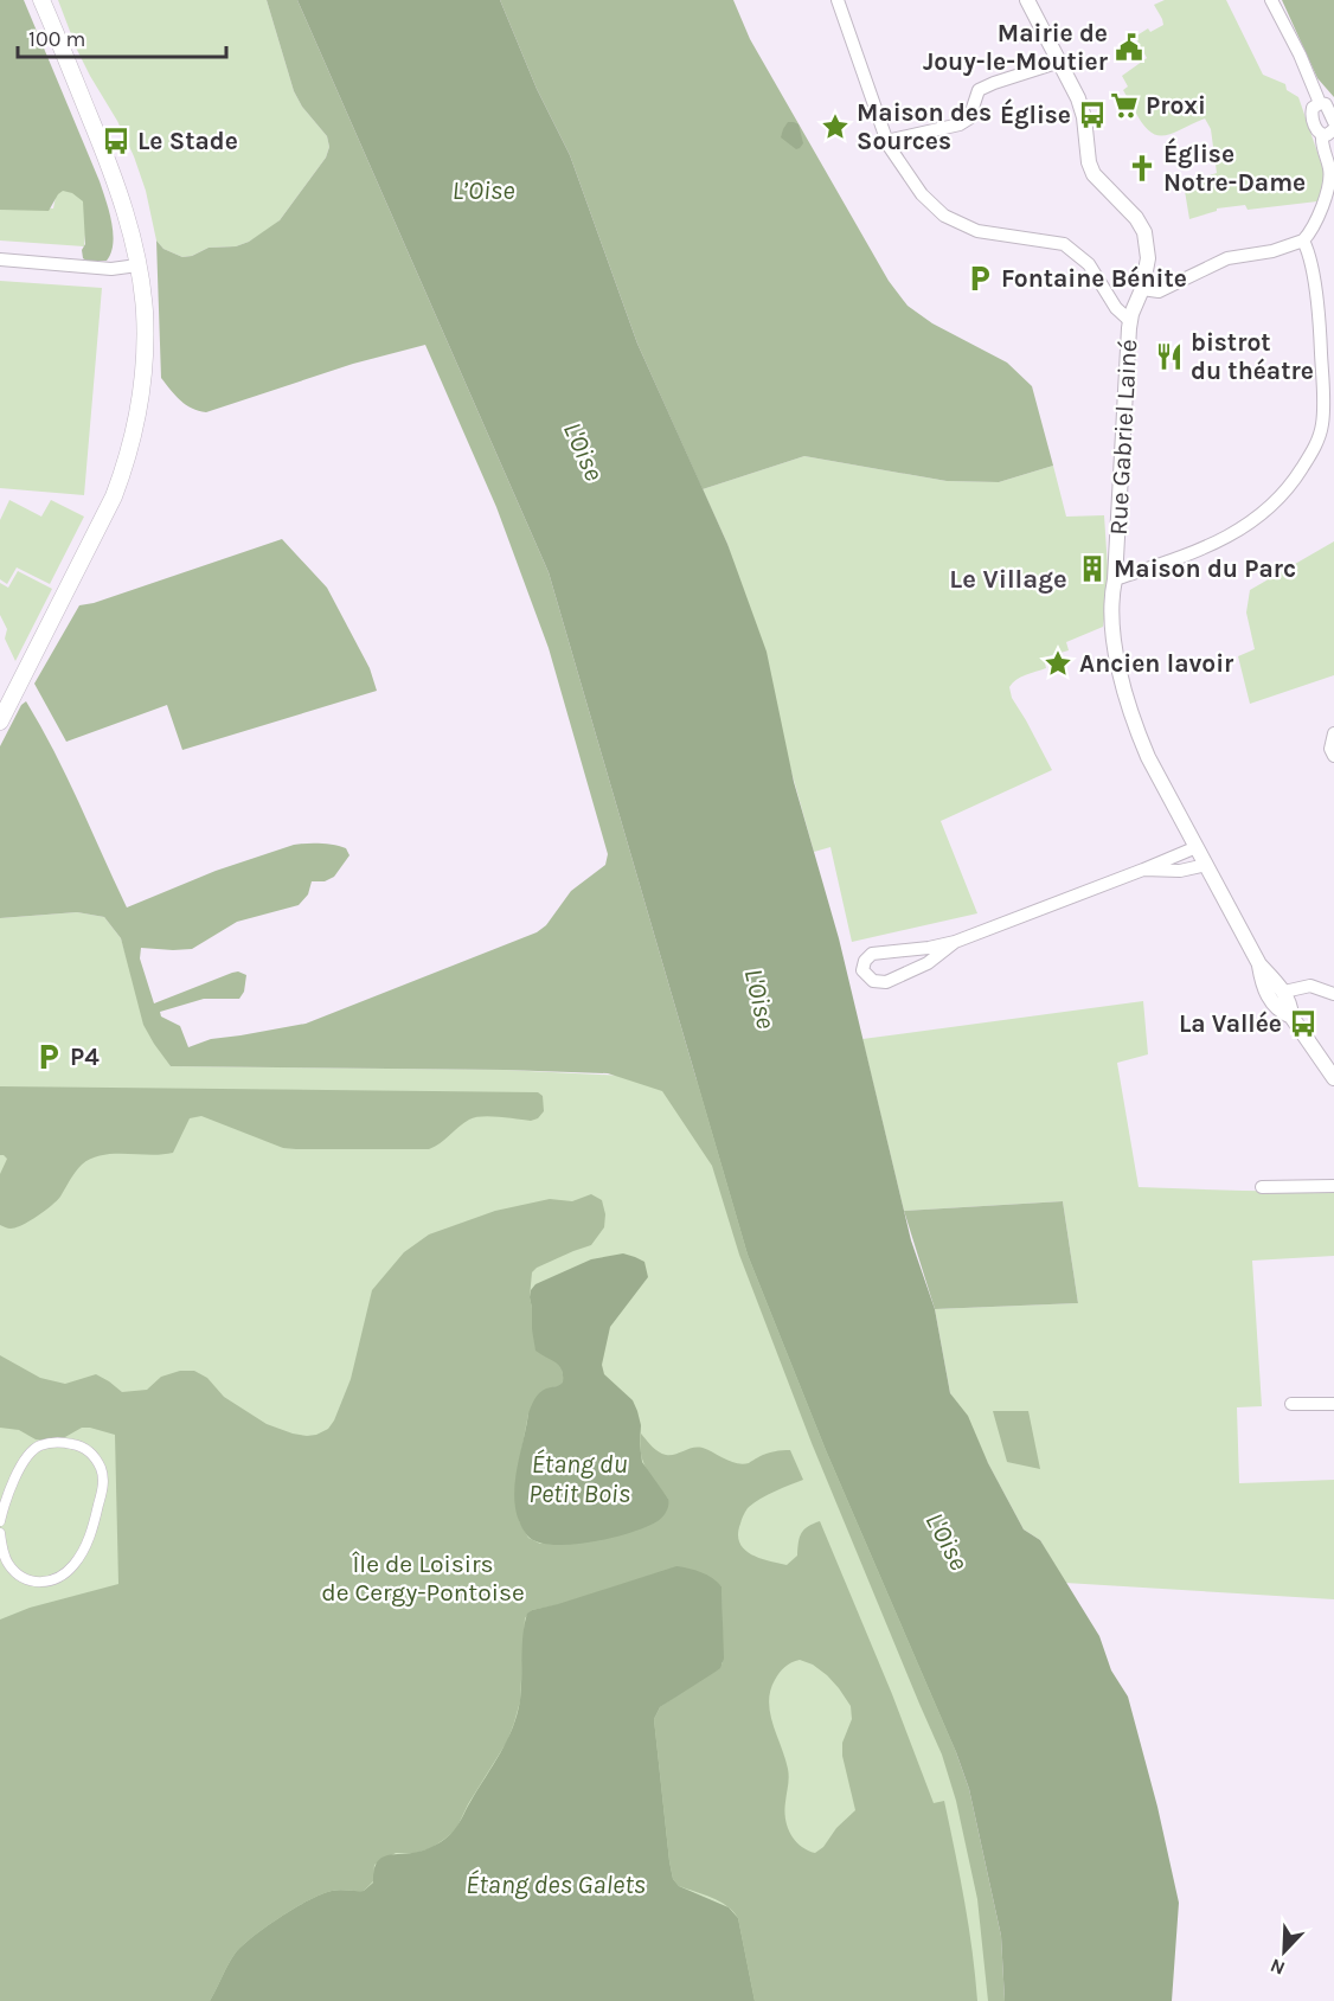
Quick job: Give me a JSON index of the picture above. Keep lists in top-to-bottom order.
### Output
{
  "streets": {
    "street": ["Rue Gabriel Lainé"]
  },
  "districts": ["Le Village"],
  "water": [
    "L’Oise",
    "L'Oise",
    "Étang du Petit Bois",
    "Étang des Galets"
  ],
  "parks": ["Île de Loisirs de Cergy-Pontoise"],
  "places": {
    "public building": ["Mairie de Jouy-le-Moutier"],
    "supermarket": ["Proxi"],
    "bus stop": ["Église", "Le Stade", "La Vallée"],
    "place": ["Maison des Sources", "Ancien lavoir"],
    "church": ["Église Notre-Dame"],
    "parking": ["Fontaine Bénite", "P4"],
    "restaurant": ["bistrot du théatre"],
    "building": ["Maison du Parc"]
  },
  "scale_bar": "100 m",
  "north": "bottom left"
}
